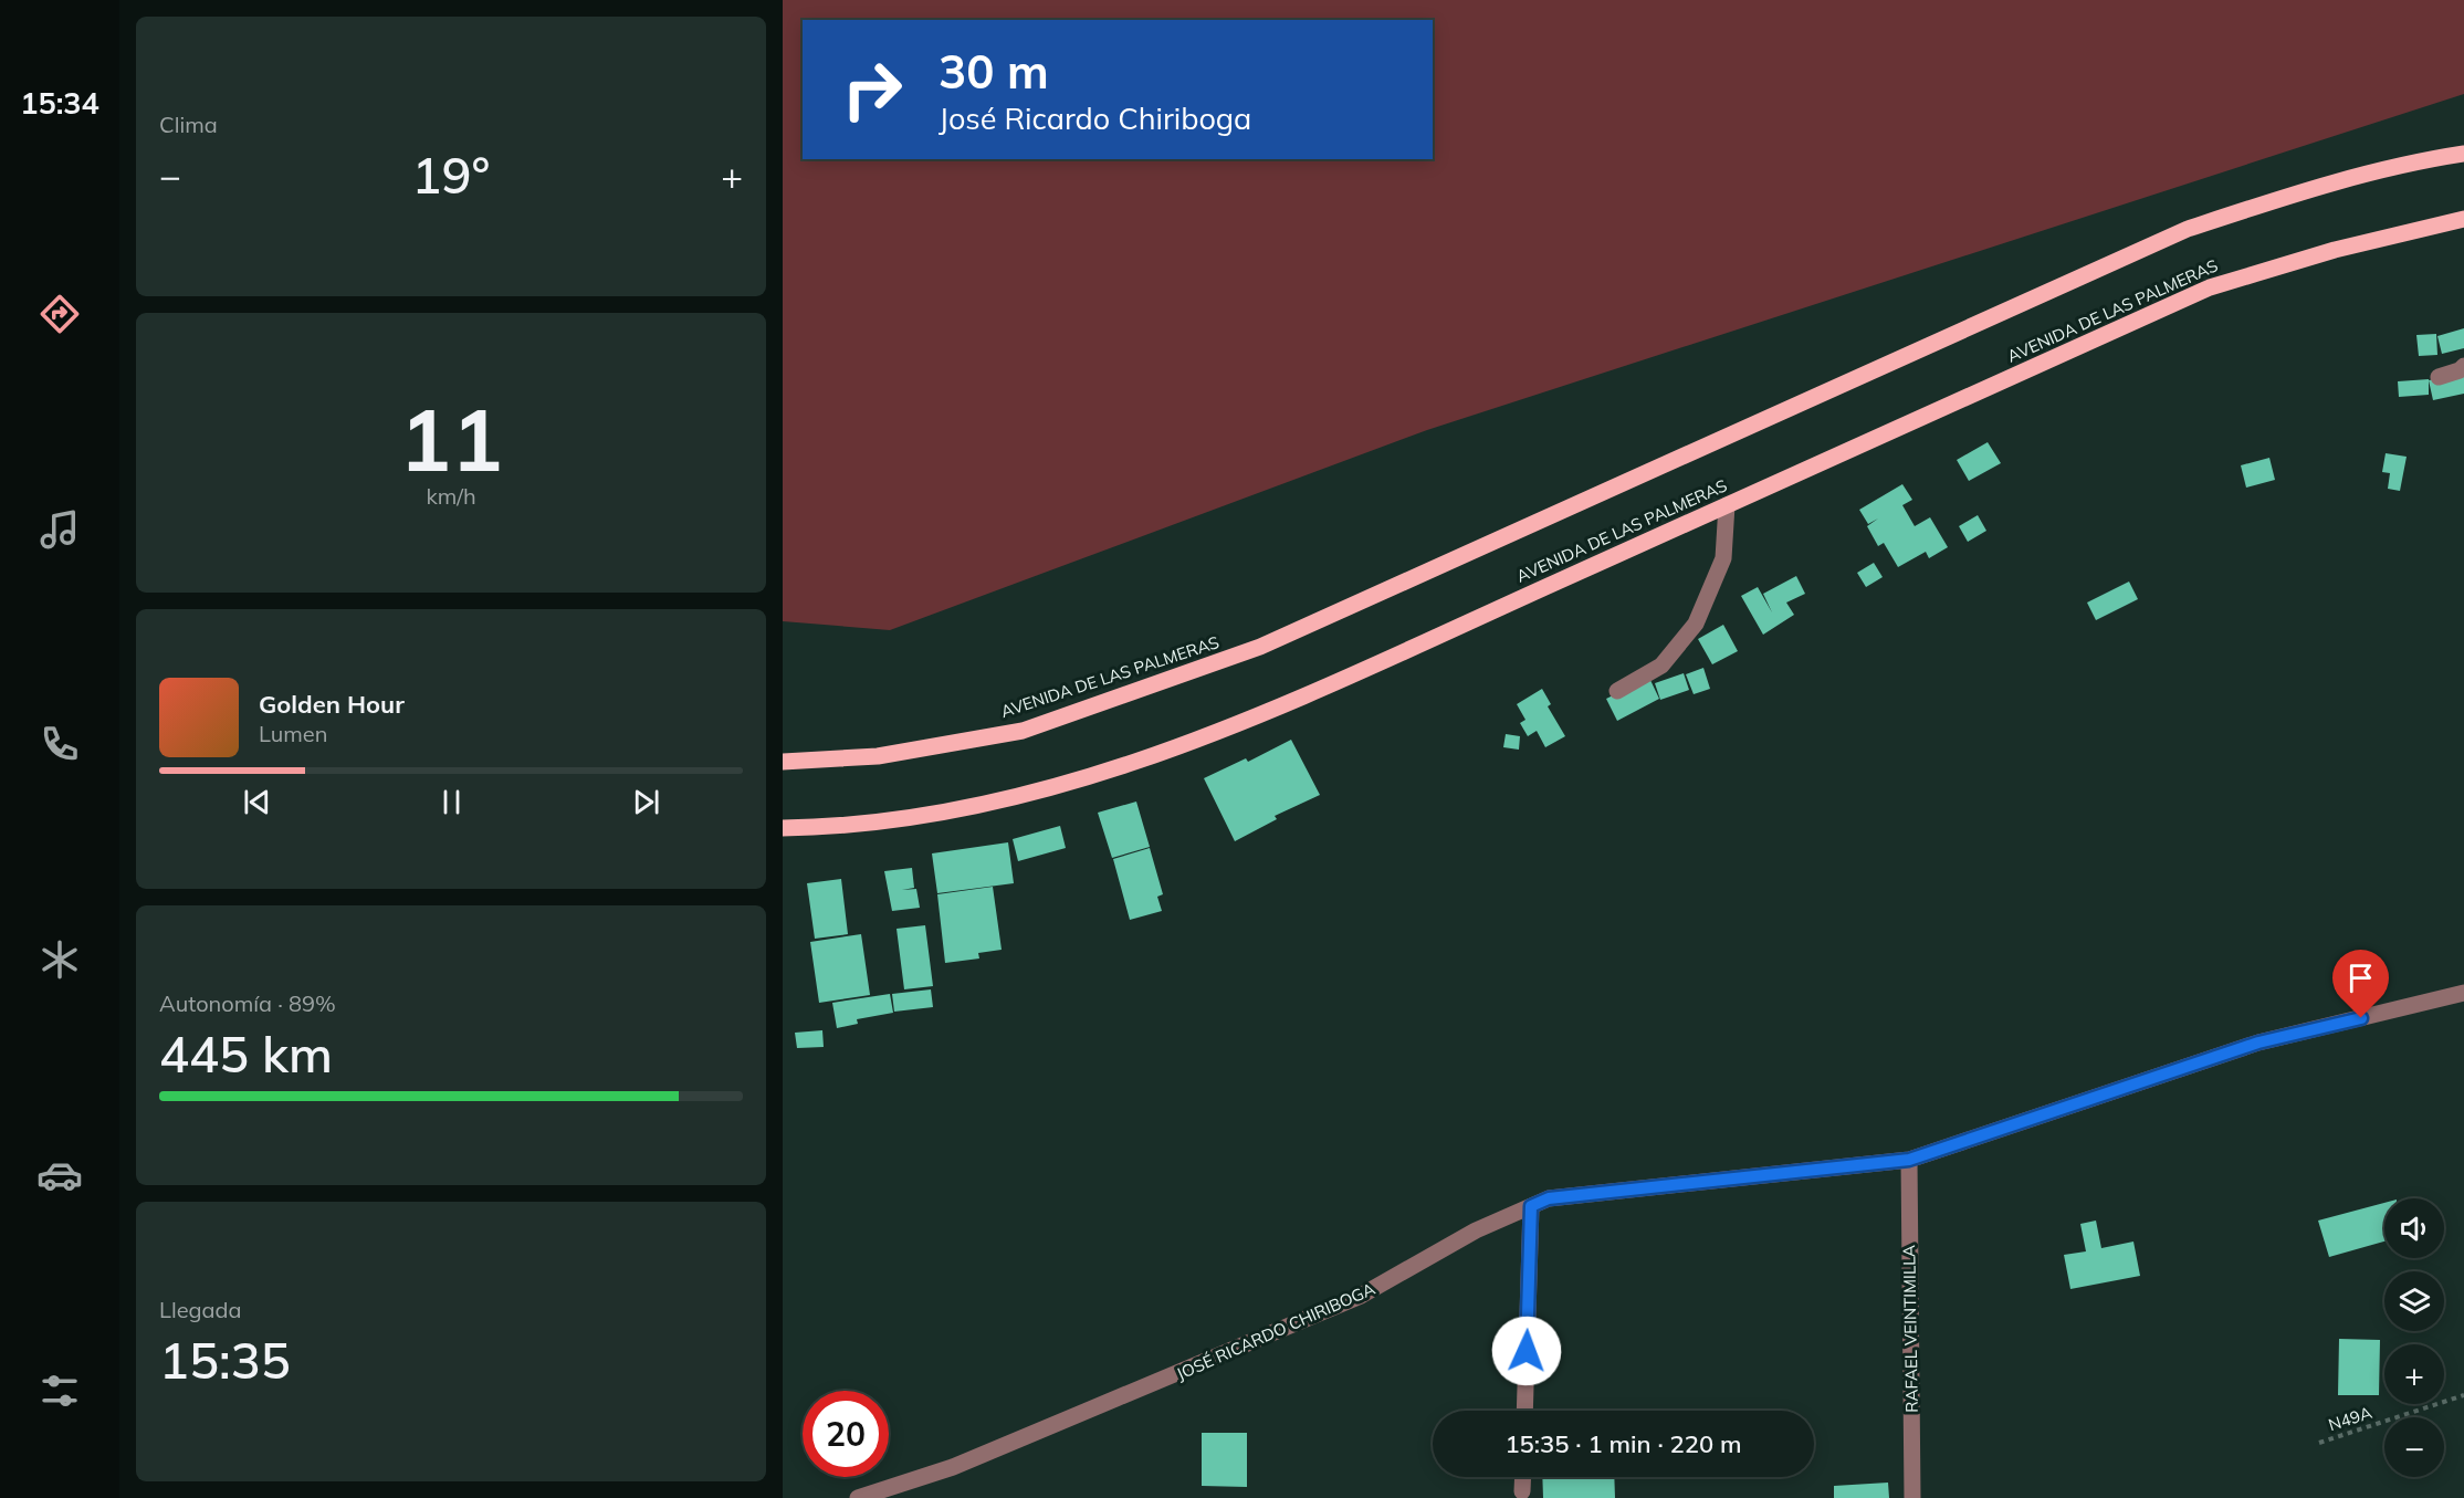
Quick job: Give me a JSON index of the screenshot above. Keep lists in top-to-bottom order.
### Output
{
  "streets": {
    "main road": ["AVENIDA DE LAS PALMERAS"],
    "street": ["RAFAEL VEINTIMILLA", "JOSÉ RICARDO CHIRIBOGA"],
    "path": ["N49A"]
  },
  "crossings": [
    ["RAFAEL VEINTIMILLA", "JOSÉ RICARDO CHIRIBOGA"]
  ],
  "page": {
    "tabs": "15:34",
    "tile": [
      "Clima",
      ["11", "km/h"],
      ["Autonomía · 89%", "445 km"],
      ["Llegada", "15:35"]
    ],
    "turn": ["30 m", "José Ricardo Chiriboga"],
    "heat": ["−", "19°", "+"],
    "song": ["Golden Hour", "Lumen"],
    "map_buttons": ["+", "−"],
    "limit": "20",
    "trip": "15:35 · 1 min · 220 m"
  }
}
